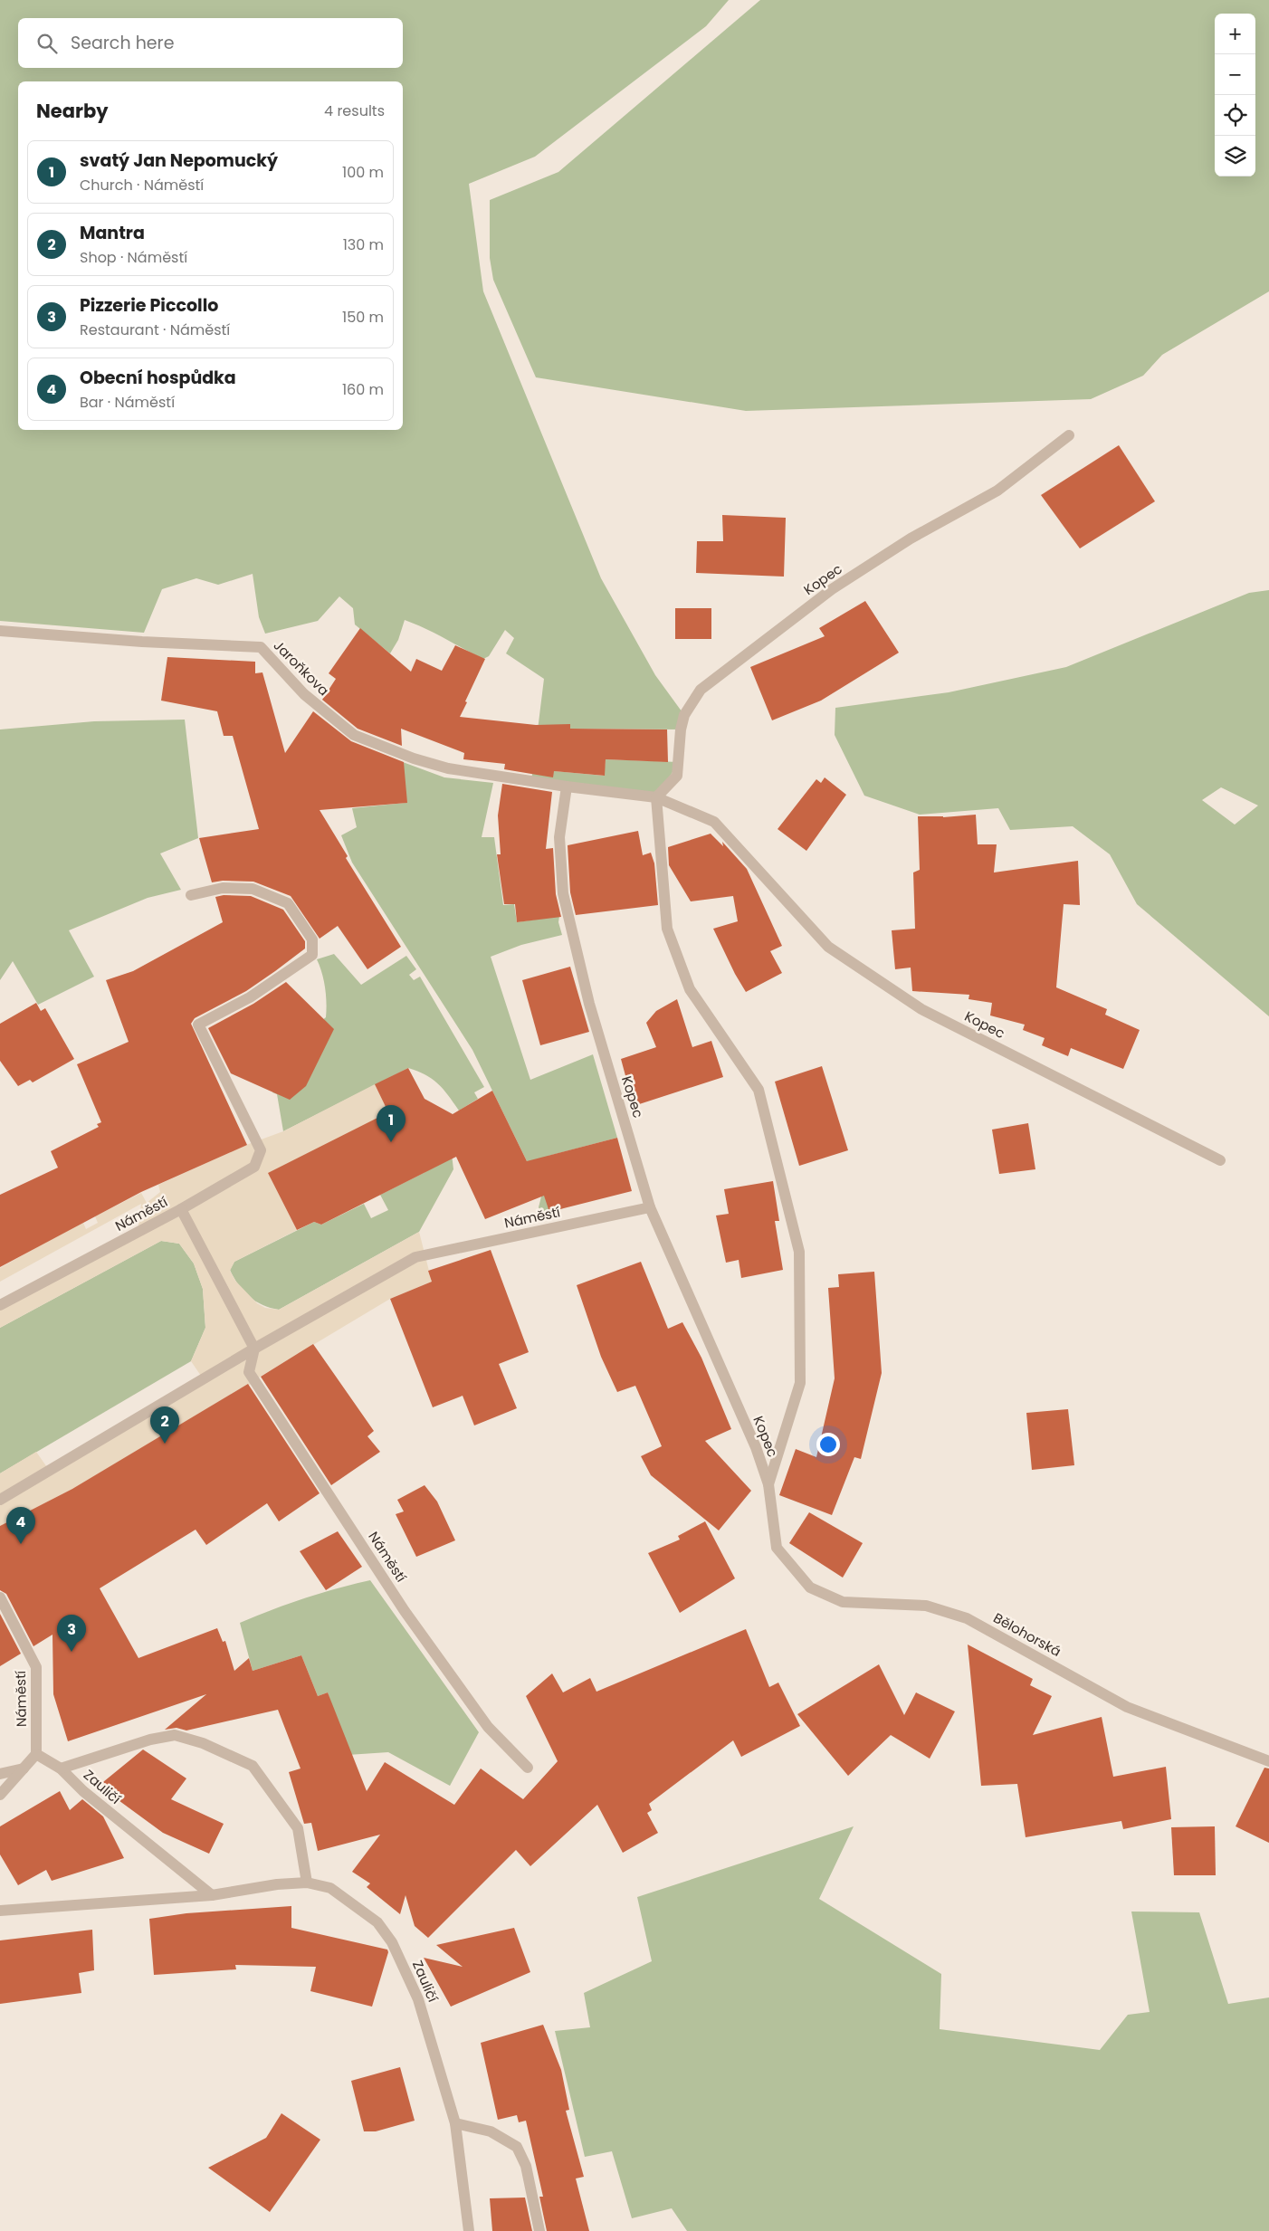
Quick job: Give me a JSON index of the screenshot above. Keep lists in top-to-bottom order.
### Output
{
  "streets": {
    "street": [
      "Kopec",
      "Jaroňkova",
      "Náměstí",
      "Bělohorská",
      "Zauličí"
    ]
  },
  "crossings": [
    ["Kopec", "Jaroňkova"],
    ["Kopec", "Náměstí"],
    ["Kopec", "Bělohorská"],
    ["Náměstí", "Zauličí"]
  ],
  "page": {
    "map_buttons": ["+", "−"],
    "search": "Search here",
    "heading": ["Nearby", "4 results"],
    "list": [
      {
        "mark": "1",
        "name": "svatý Jan Nepomucký",
        "note": "Church · Náměstí",
        "value": "100 m"
      },
      {
        "mark": "2",
        "name": "Mantra",
        "note": "Shop · Náměstí",
        "value": "130 m"
      },
      {
        "mark": "3",
        "name": "Pizzerie Piccollo",
        "note": "Restaurant · Náměstí",
        "value": "150 m"
      },
      {
        "mark": "4",
        "name": "Obecní hospůdka",
        "note": "Bar · Náměstí",
        "value": "160 m"
      }
    ],
    "pins": [
      "1",
      "2",
      "4",
      "3"
    ]
  }
}
